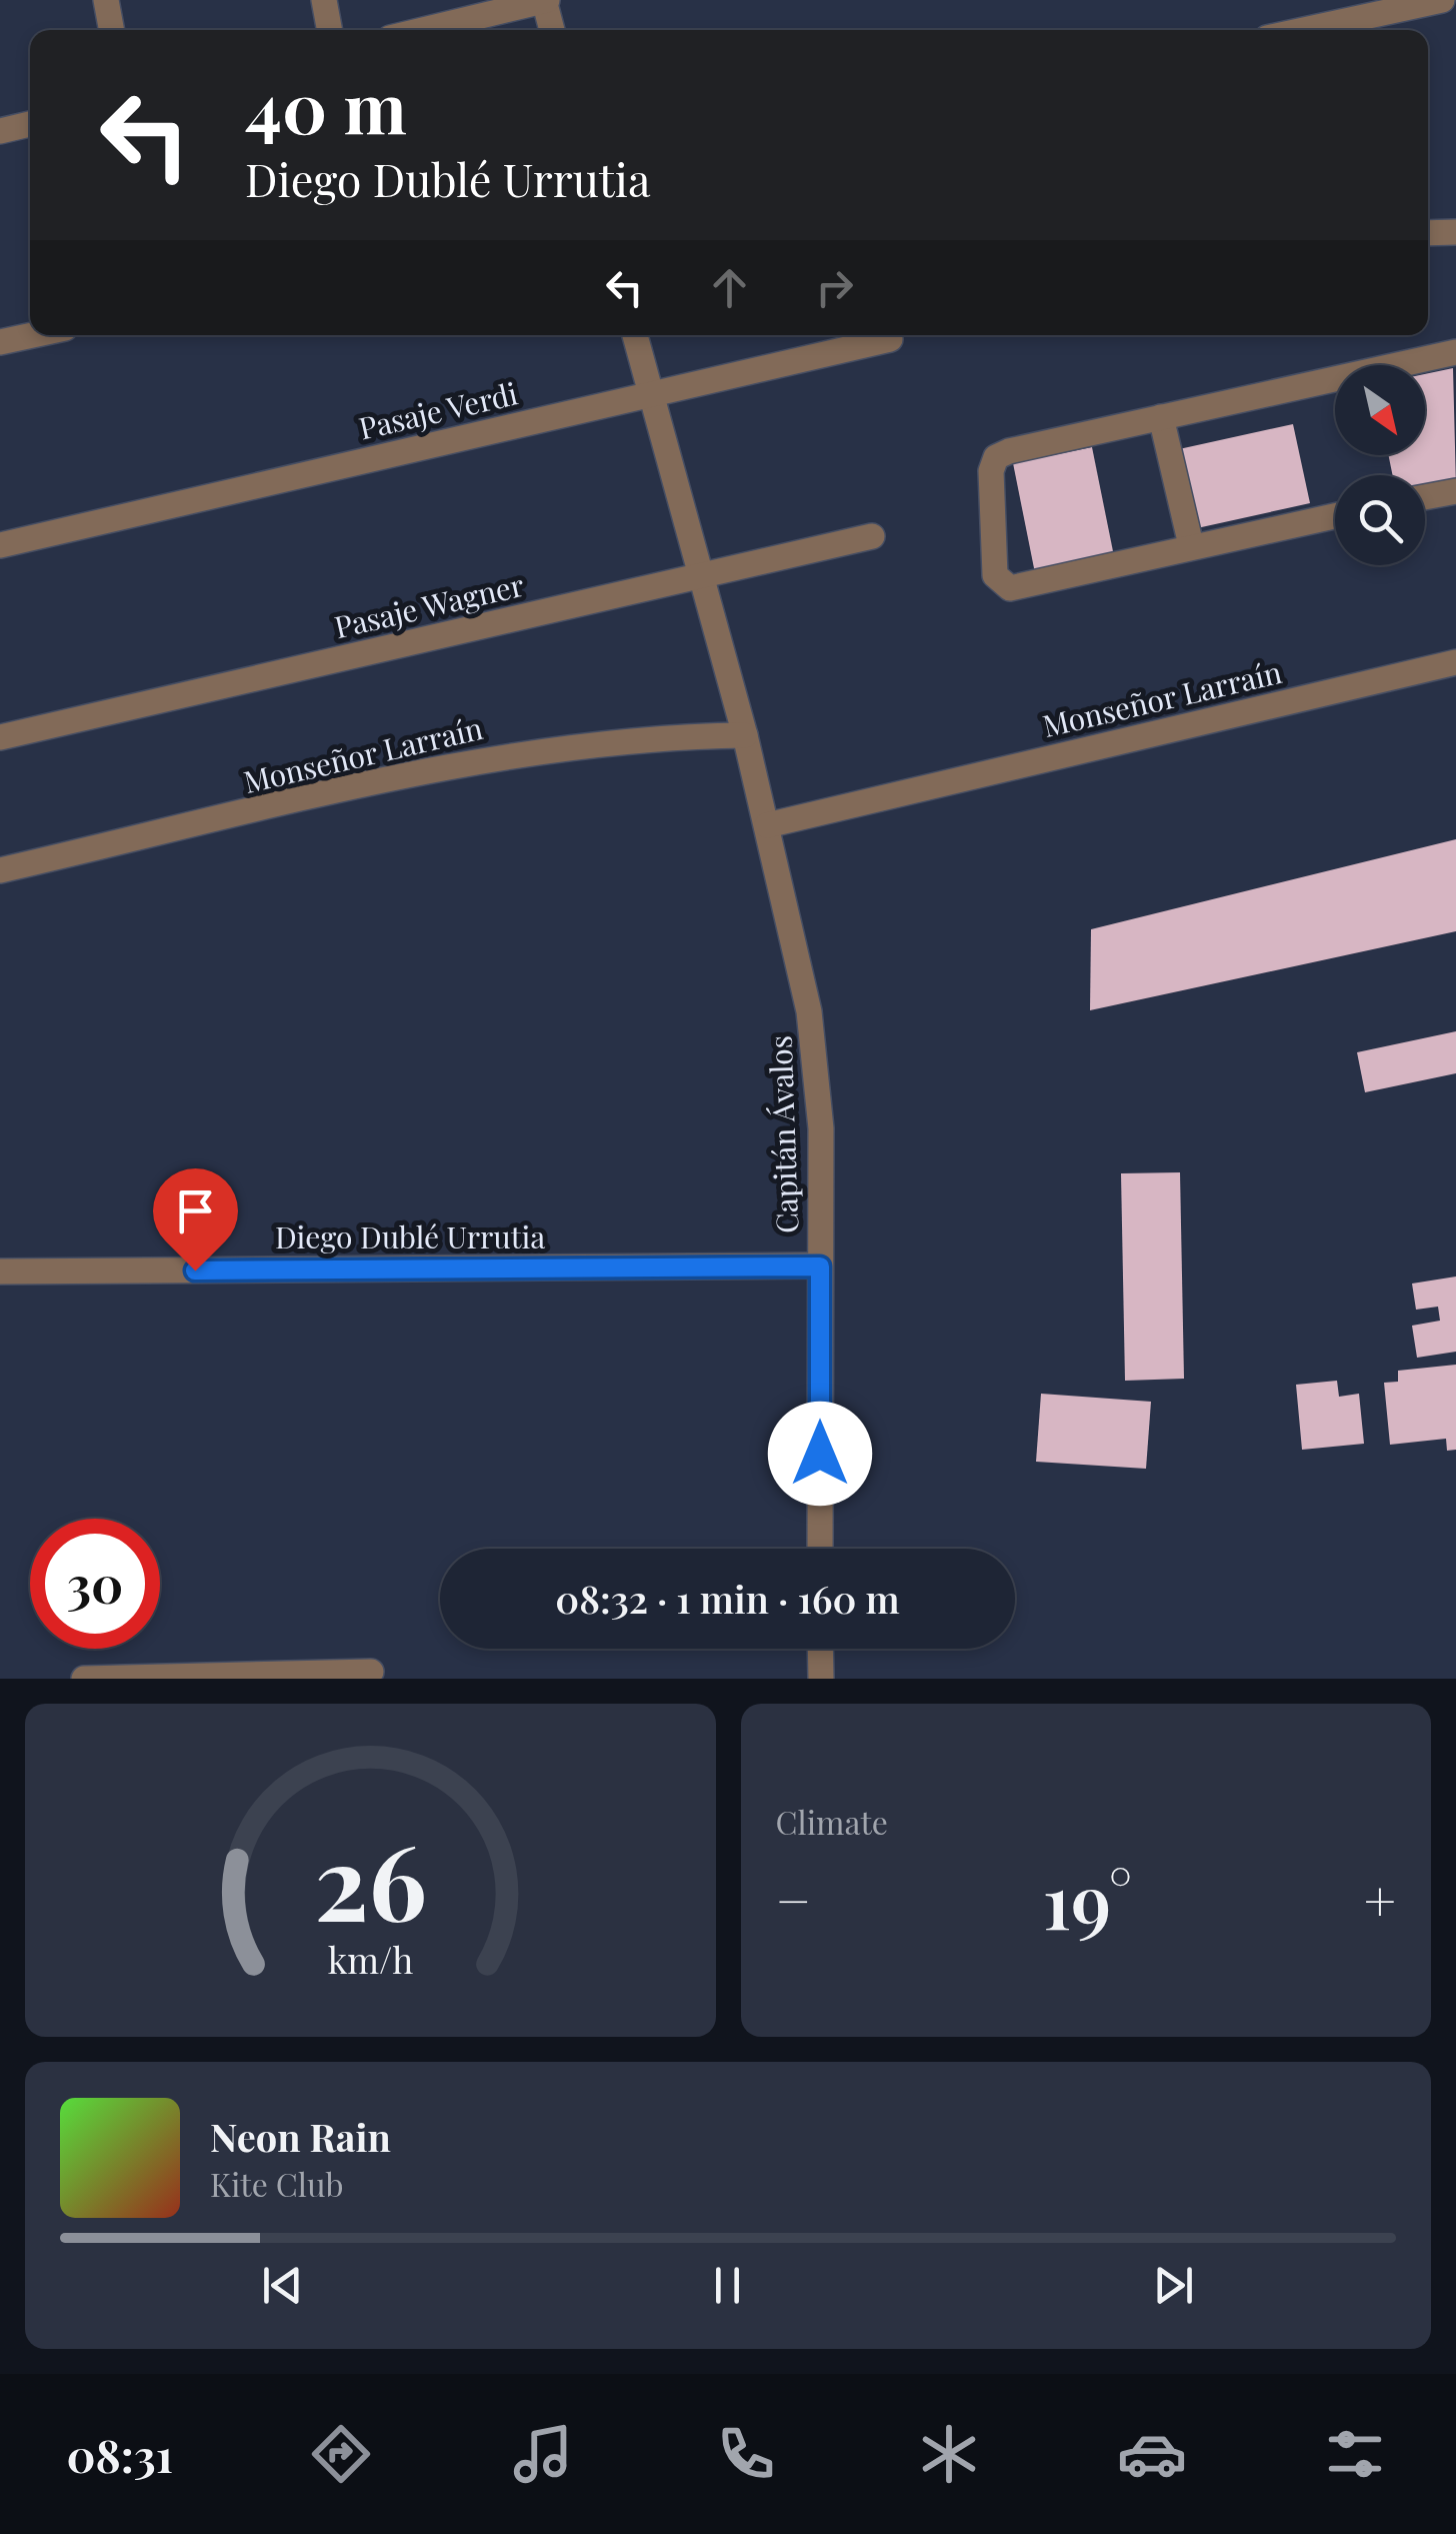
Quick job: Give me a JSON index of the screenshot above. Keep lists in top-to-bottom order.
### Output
{
  "streets": {
    "street": [
      "Pasaje Verdi",
      "Pasaje Wagner",
      "Monseñor Larraín",
      "Capitán Ávalos",
      "Diego Dublé Urrutia"
    ]
  },
  "crossings": [
    ["Pasaje Verdi", "Capitán Ávalos"],
    ["Pasaje Wagner", "Capitán Ávalos"],
    ["Monseñor Larraín", "Capitán Ávalos"],
    ["Capitán Ávalos", "Diego Dublé Urrutia"]
  ],
  "north": "bottom right",
  "page": {
    "turn": ["40 m", "Diego Dublé Urrutia"],
    "limit": "30",
    "trip": "08:32 · 1 min · 160 m",
    "tile": "Climate",
    "heat": ["−", "19°", "+"],
    "song": ["Neon Rain", "Kite Club"],
    "tabs": "08:31",
    "gauge": ["26", "km/h"]
  }
}
